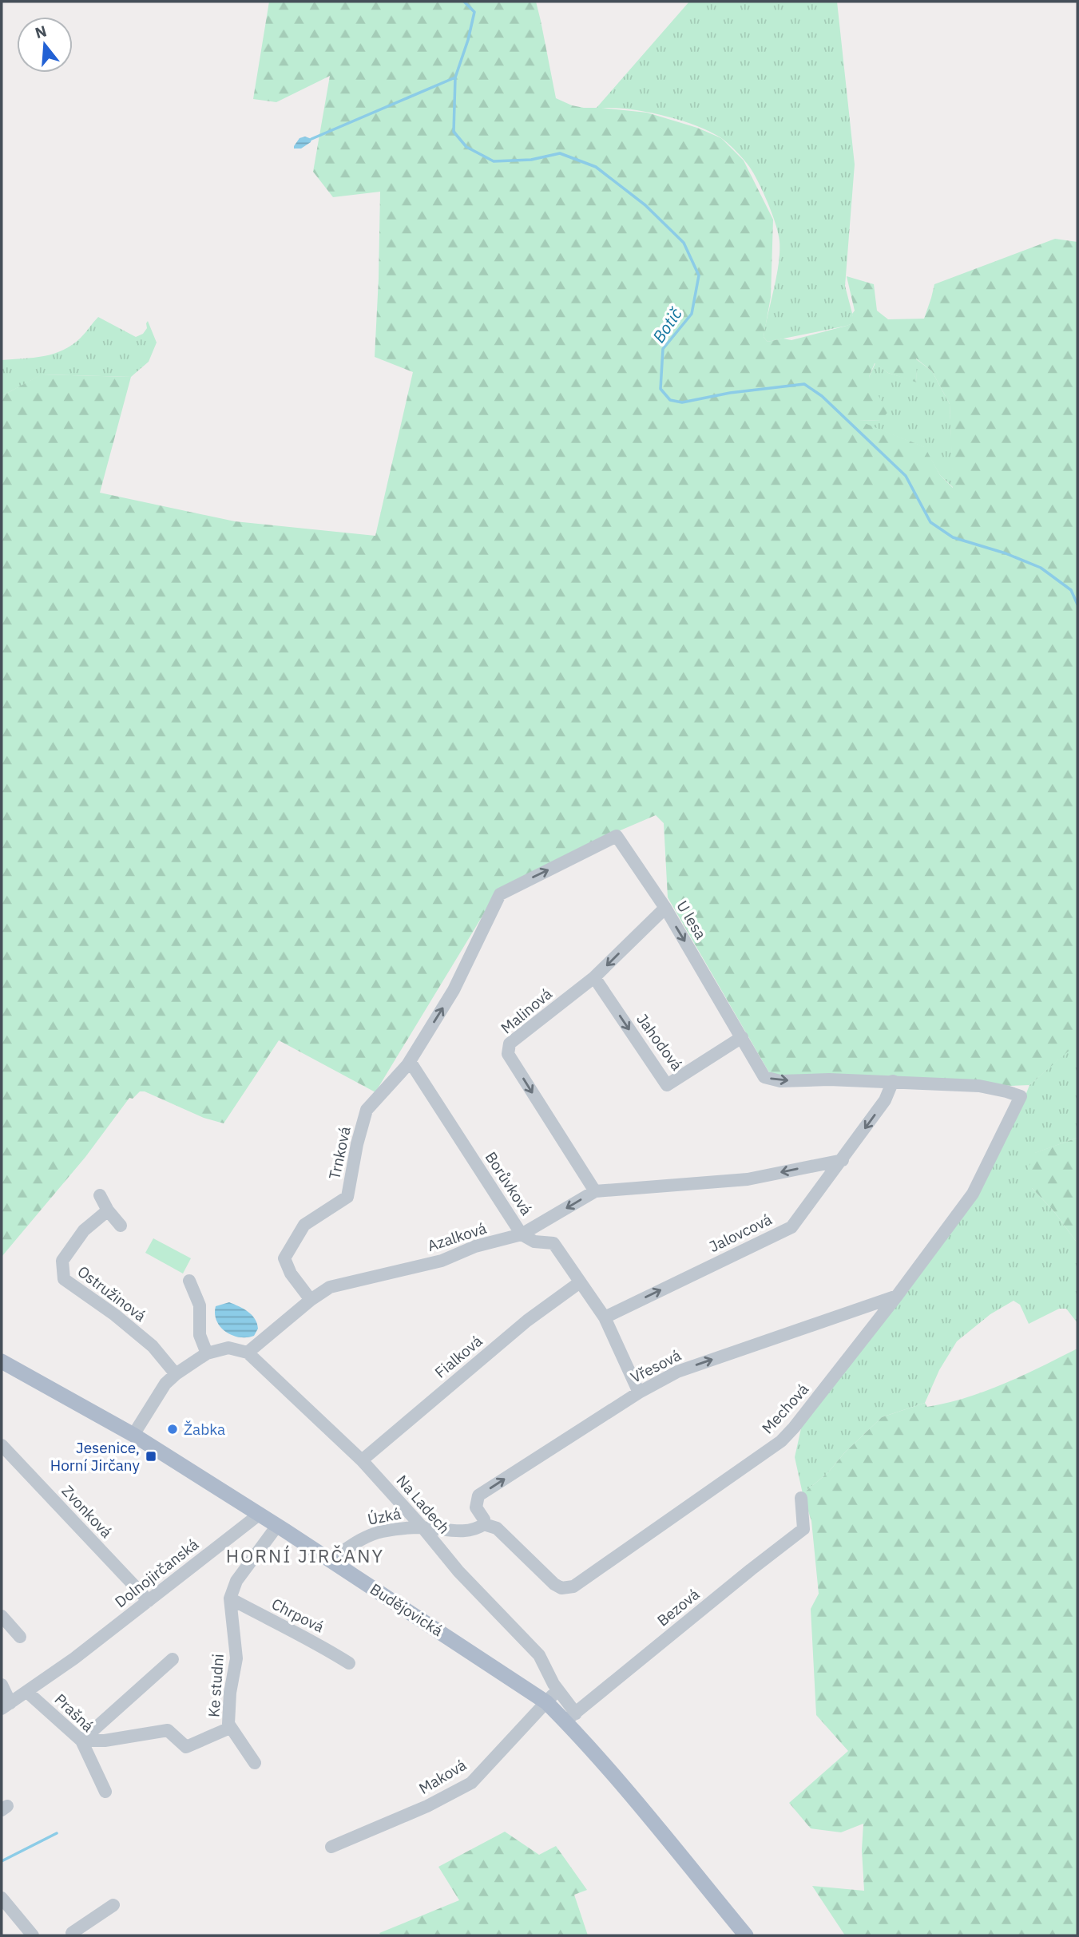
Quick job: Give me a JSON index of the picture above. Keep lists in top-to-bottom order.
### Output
{
  "streets": {
    "main road": ["Budějovická"],
    "street": [
      "U lesa",
      "Malinová",
      "Jahodová",
      "Trnková",
      "Borůvková",
      "Jalovcová",
      "Azalková",
      "Ostružinová",
      "Fialková",
      "Vřesová",
      "Mechová",
      "Na Ladech",
      "Zvonková",
      "Úzká",
      "Dolnojirčanská",
      "Bezová",
      "Chrpová",
      "Ke studni",
      "Prašná",
      "Maková"
    ]
  },
  "crossings": [
    ["U lesa", "Malinová"],
    ["U lesa", "Jahodová"],
    ["U lesa", "Trnková"],
    ["U lesa", "Borůvková"],
    ["U lesa", "Jalovcová"],
    ["U lesa", "Mechová"],
    ["Malinová", "Jahodová"],
    ["Malinová", "Azalková"],
    ["Trnková", "Borůvková"],
    ["Trnková", "Azalková"],
    ["Borůvková", "Jalovcová"],
    ["Borůvková", "Azalková"],
    ["Borůvková", "Fialková"],
    ["Borůvková", "Vřesová"],
    ["Jalovcová", "Azalková"],
    ["Azalková", "Na Ladech"],
    ["Fialková", "Na Ladech"],
    ["Vřesová", "Mechová"],
    ["Vřesová", "Úzká"],
    ["Mechová", "Úzká"],
    ["Na Ladech", "Úzká"],
    ["Na Ladech", "Bezová"],
    ["Na Ladech", "Budějovická"],
    ["Zvonková", "Dolnojirčanská"],
    ["Úzká", "Budějovická"],
    ["Dolnojirčanská", "Budějovická"],
    ["Dolnojirčanská", "Prašná"],
    ["Bezová", "Budějovická"],
    ["Budějovická", "Maková"],
    ["Chrpová", "Ke studni"],
    ["Ke studni", "Prašná"]
  ],
  "one_way": ["Azalková", "Vřesová"],
  "districts": ["HORNÍ JIRČANY"],
  "water": ["Botič"],
  "places": {
    "other": ["Žabka"],
    "transit": ["Jesenice, Horní Jirčany"]
  },
  "north": "top"
}
